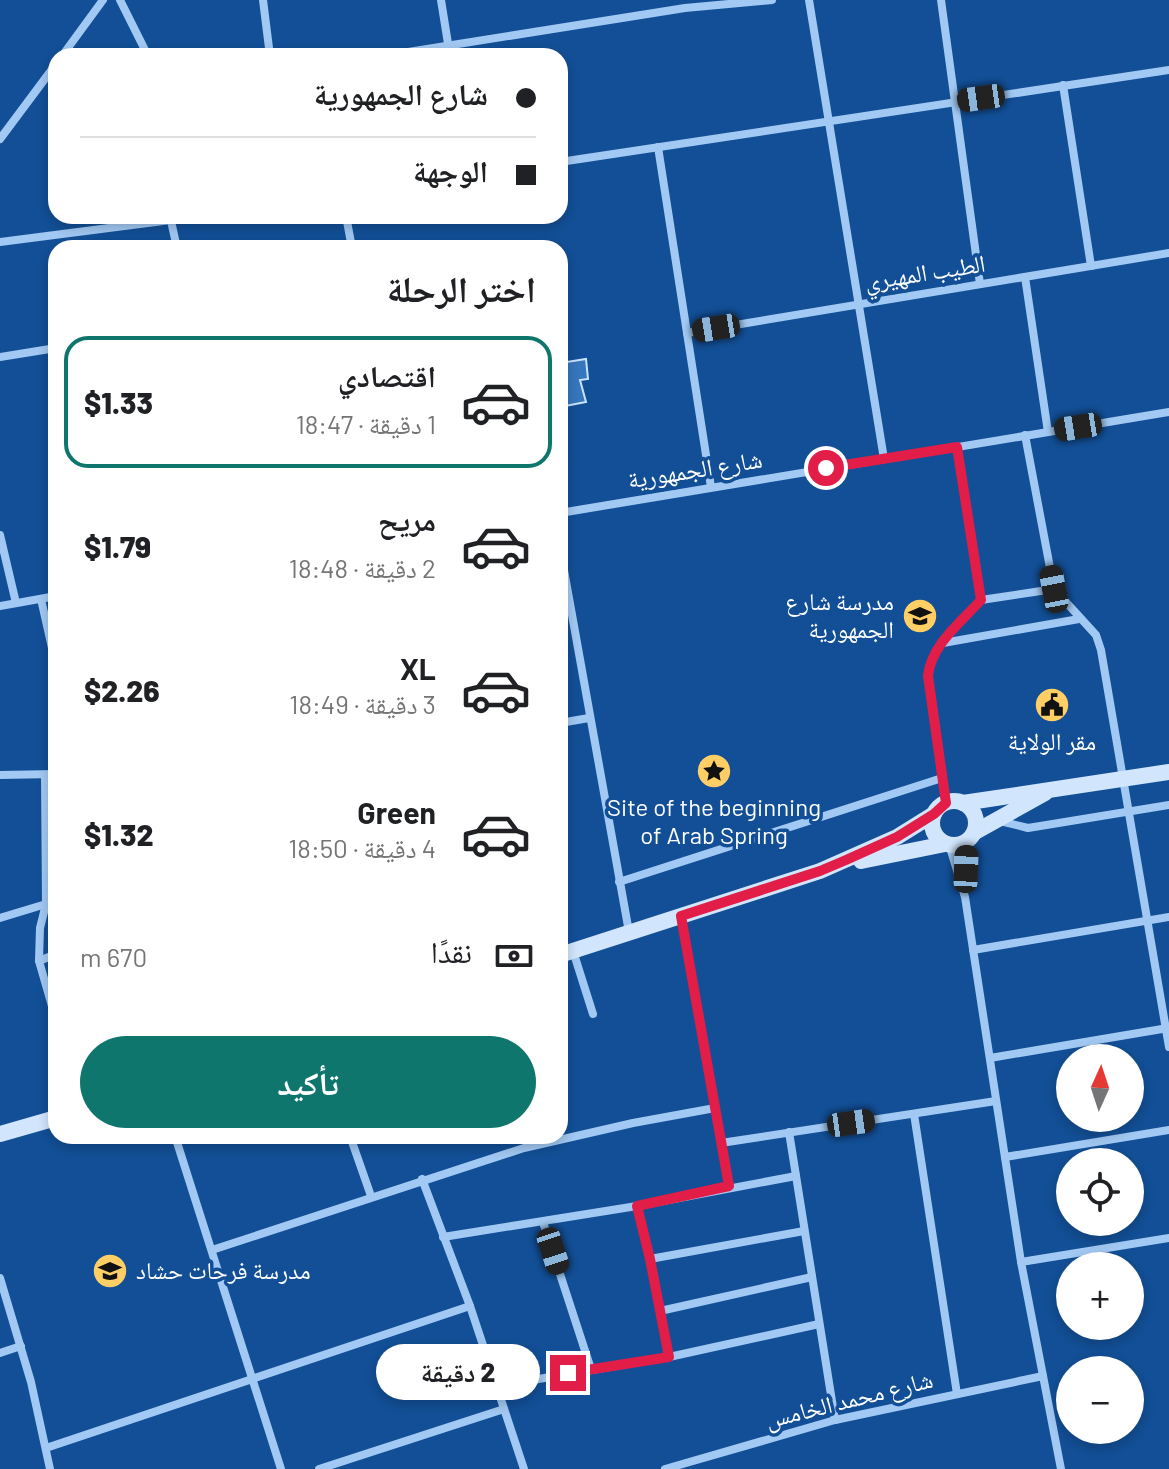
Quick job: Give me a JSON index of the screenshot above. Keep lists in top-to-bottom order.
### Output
{
  "streets": {
    "street": ["الطيب المهيري", "شارع الجمهورية", "شارع محمد الخامس"]
  },
  "places": {
    "school or university": ["مدرسة شارع الجمهورية", "مدرسة فرحات حشاد"],
    "public building": ["مقر الولاية"],
    "place": ["Site of the beginning of Arab Spring"]
  },
  "north": "top",
  "page": {
    "banner": ["شارع الجمهورية", "الوجهة"],
    "heading": "اختر الرحلة",
    "list": [
      {
        "name": "اقتصادي",
        "note": "1 دقيقة · 18:47",
        "value": "$1.33"
      },
      {
        "name": "مريح",
        "note": "2 دقيقة · 18:48",
        "value": "$1.79"
      },
      {
        "name": "XL",
        "note": "3 دقيقة · 18:49",
        "value": "$2.26"
      },
      {
        "name": "Green",
        "note": "4 دقيقة · 18:50",
        "value": "$1.32"
      }
    ],
    "pay": ["نقدًا", "670 m"],
    "buttons": "تأكيد",
    "map_buttons": ["+", "−"],
    "bubble": "2 دقيقة"
  }
}
